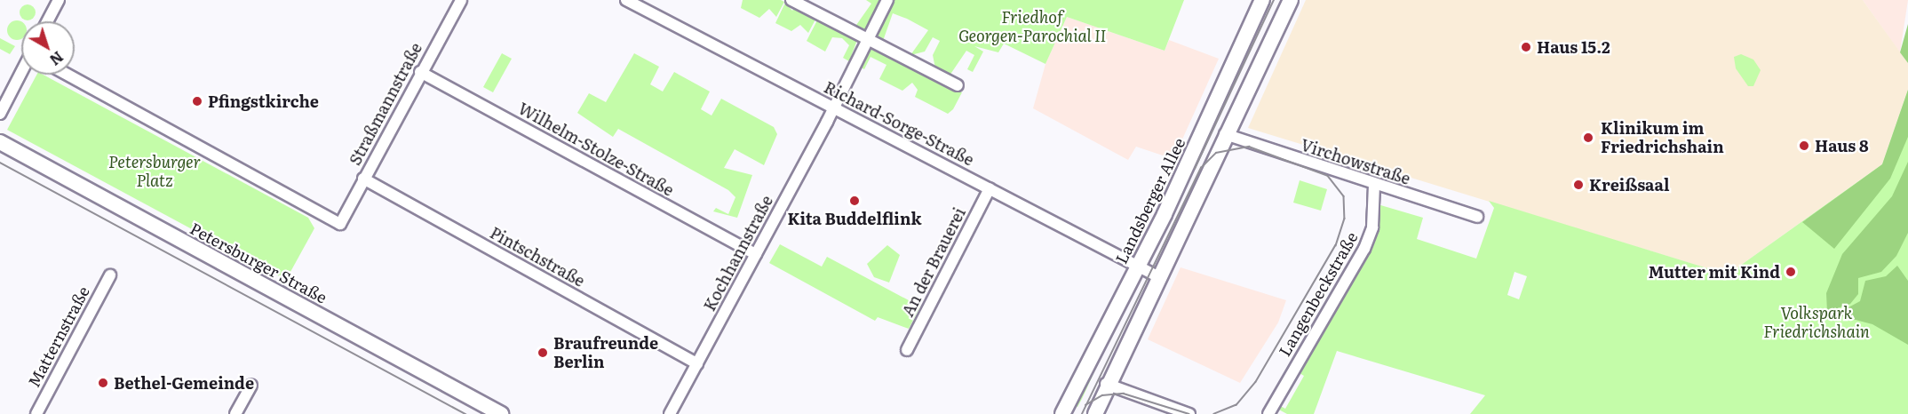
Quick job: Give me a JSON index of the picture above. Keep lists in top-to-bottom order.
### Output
{
  "streets": {
    "main road": ["Landsberger Allee", "Petersburger Straße"],
    "street": [
      "Straßmannstraße",
      "Richard-Sorge-Straße",
      "Wilhelm-Stolze-Straße",
      "Virchowstraße",
      "Kochhannstraße",
      "Pintschstraße",
      "An der Brauerei",
      "Langenbeckstraße",
      "Matternstraße"
    ]
  },
  "crossings": [
    ["Straßmannstraße", "Wilhelm-Stolze-Straße"],
    ["Straßmannstraße", "Pintschstraße"],
    ["Richard-Sorge-Straße", "Landsberger Allee"],
    ["Richard-Sorge-Straße", "Kochhannstraße"],
    ["Richard-Sorge-Straße", "An der Brauerei"],
    ["Wilhelm-Stolze-Straße", "Kochhannstraße"],
    ["Virchowstraße", "Langenbeckstraße"],
    ["Kochhannstraße", "Pintschstraße"]
  ],
  "parks": ["Friedhof Georgen-Parochial II", "Petersburger Platz", "Volkspark Friedrichshain"],
  "places": [
    "Haus 15.2",
    "Pfingstkirche",
    "Klinikum im Friedrichshain",
    "Haus 8",
    "Kreißsaal",
    "Kita Buddelflink",
    "Mutter mit Kind",
    "Braufreunde Berlin",
    "Bethel-Gemeinde"
  ],
  "north": "bottom right"
}
